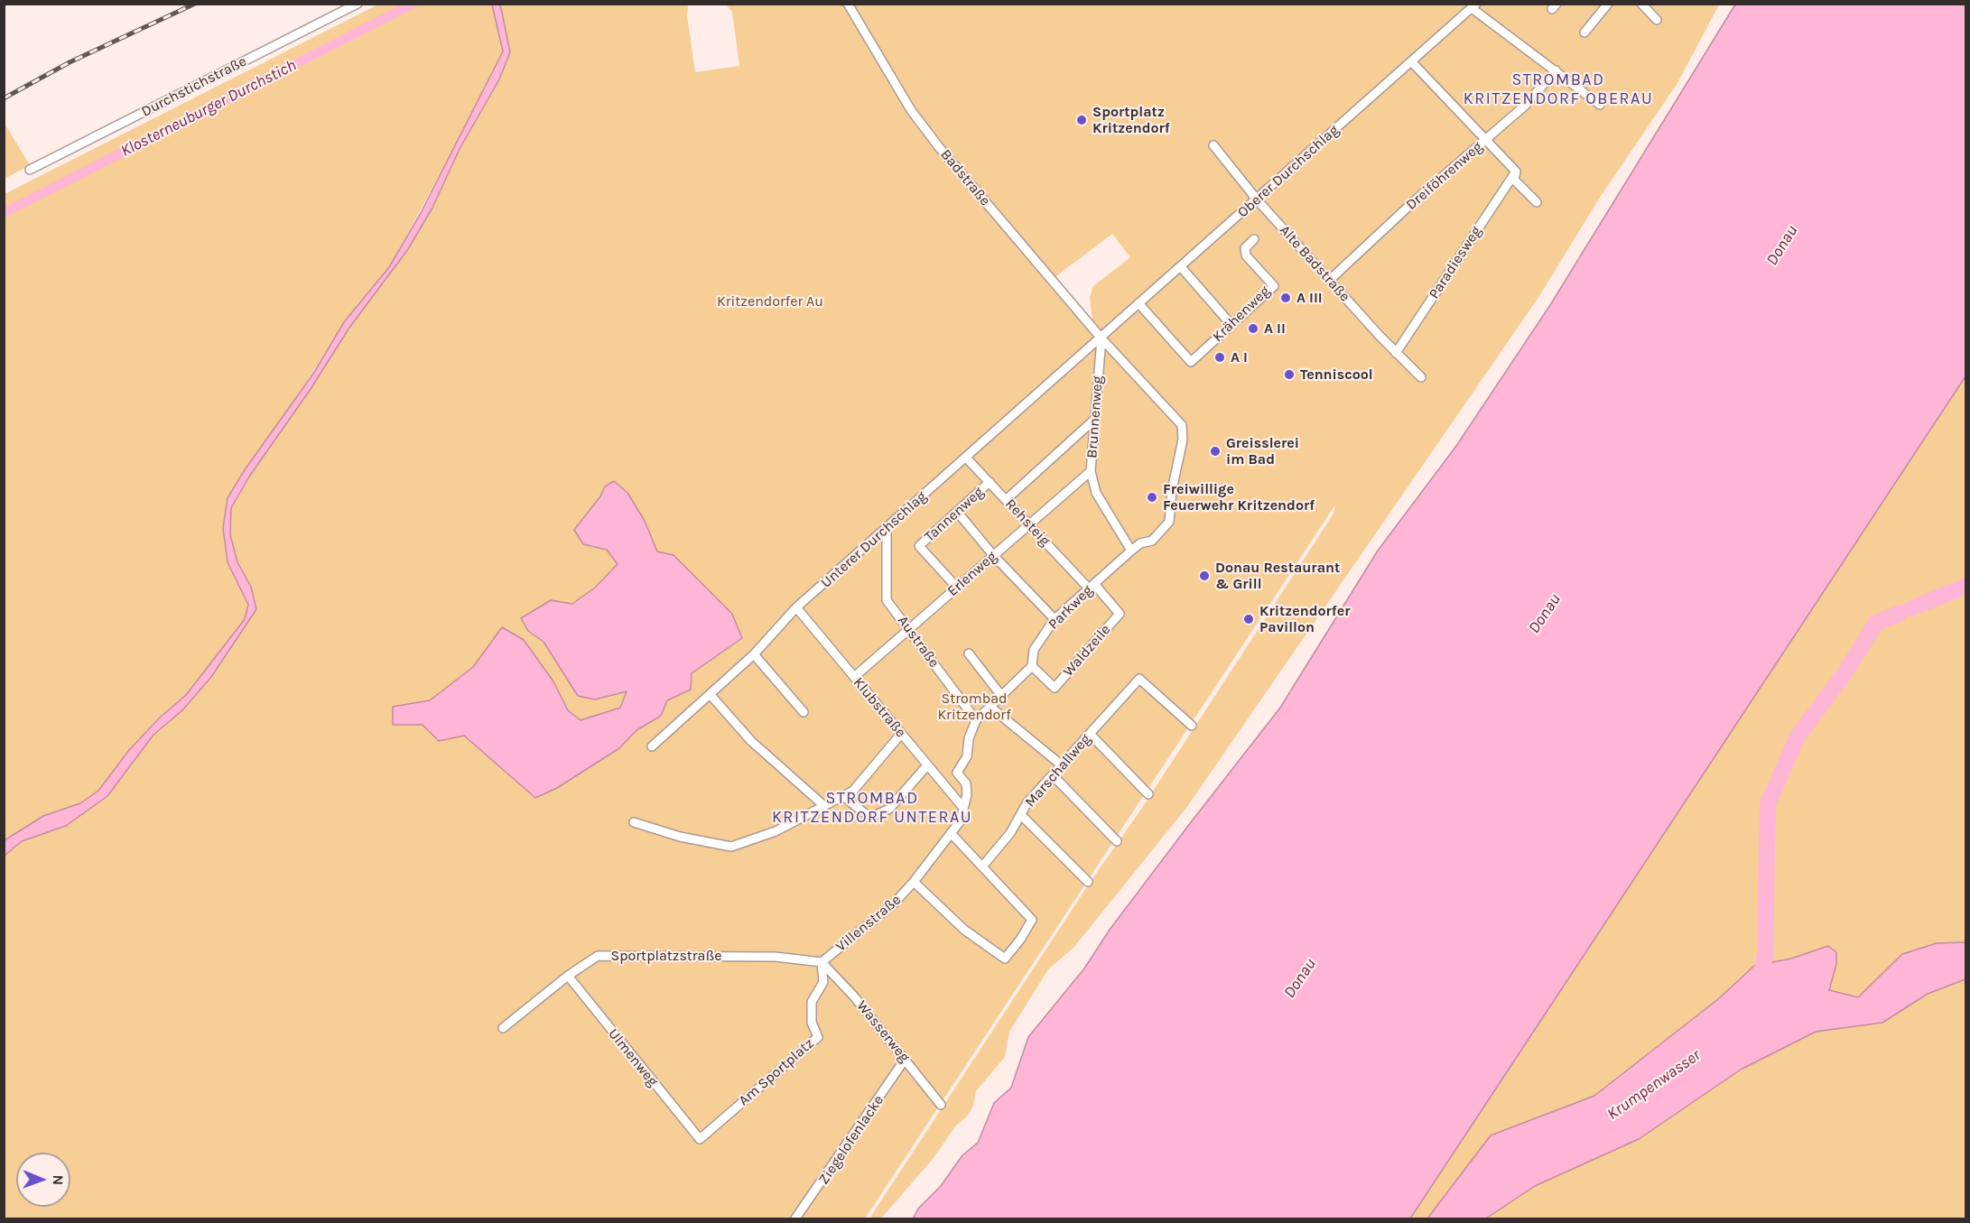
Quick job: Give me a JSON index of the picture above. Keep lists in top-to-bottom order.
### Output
{
  "streets": {
    "street": [
      "Durchstichstraße",
      "Oberer Durchschlag",
      "Dreiföhrenweg",
      "Badstraße",
      "Paradiesweg",
      "Alte Badstraße",
      "Krähenweg",
      "Brunnenweg",
      "Tannenweg",
      "Rehsteig",
      "Unterer Durchschlag",
      "Erlenweg",
      "Parkweg",
      "Austraße",
      "Waldzeile",
      "Klubstraße",
      "Marschallweg",
      "Villenstraße",
      "Sportplatzstraße",
      "Wasserweg",
      "Ulmenweg",
      "Am Sportplatz",
      "Ziegelofenlacke"
    ]
  },
  "crossings": [
    ["Oberer Durchschlag", "Badstraße"],
    ["Oberer Durchschlag", "Alte Badstraße"],
    ["Oberer Durchschlag", "Krähenweg"],
    ["Oberer Durchschlag", "Brunnenweg"],
    ["Oberer Durchschlag", "Unterer Durchschlag"],
    ["Dreiföhrenweg", "Alte Badstraße"],
    ["Badstraße", "Brunnenweg"],
    ["Badstraße", "Unterer Durchschlag"],
    ["Badstraße", "Parkweg"],
    ["Paradiesweg", "Alte Badstraße"],
    ["Brunnenweg", "Unterer Durchschlag"],
    ["Brunnenweg", "Erlenweg"],
    ["Brunnenweg", "Parkweg"],
    ["Tannenweg", "Rehsteig"],
    ["Tannenweg", "Erlenweg"],
    ["Rehsteig", "Unterer Durchschlag"],
    ["Rehsteig", "Erlenweg"],
    ["Rehsteig", "Parkweg"],
    ["Rehsteig", "Waldzeile"],
    ["Unterer Durchschlag", "Austraße"],
    ["Unterer Durchschlag", "Klubstraße"],
    ["Erlenweg", "Austraße"],
    ["Erlenweg", "Klubstraße"],
    ["Parkweg", "Austraße"],
    ["Parkweg", "Waldzeile"],
    ["Villenstraße", "Sportplatzstraße"],
    ["Villenstraße", "Wasserweg"],
    ["Villenstraße", "Am Sportplatz"],
    ["Sportplatzstraße", "Wasserweg"],
    ["Sportplatzstraße", "Ulmenweg"],
    ["Sportplatzstraße", "Am Sportplatz"],
    ["Wasserweg", "Am Sportplatz"],
    ["Wasserweg", "Ziegelofenlacke"],
    ["Ulmenweg", "Am Sportplatz"]
  ],
  "districts": ["STROMBAD KRITZENDORF OBERAU", "STROMBAD KRITZENDORF UNTERAU"],
  "water": ["Klosterneuburger Durchstich", "Donau", "Krumpenwasser"],
  "parks": ["Kritzendorfer Au", "Strombad Kritzendorf"],
  "places": [
    "Sportplatz Kritzendorf",
    "A III",
    "A II",
    "A I",
    "Tenniscool",
    "Greisslerei im Bad",
    "Freiwillige Feuerwehr Kritzendorf",
    "Donau Restaurant & Grill",
    "Kritzendorfer Pavillon"
  ],
  "north": "right"
}
